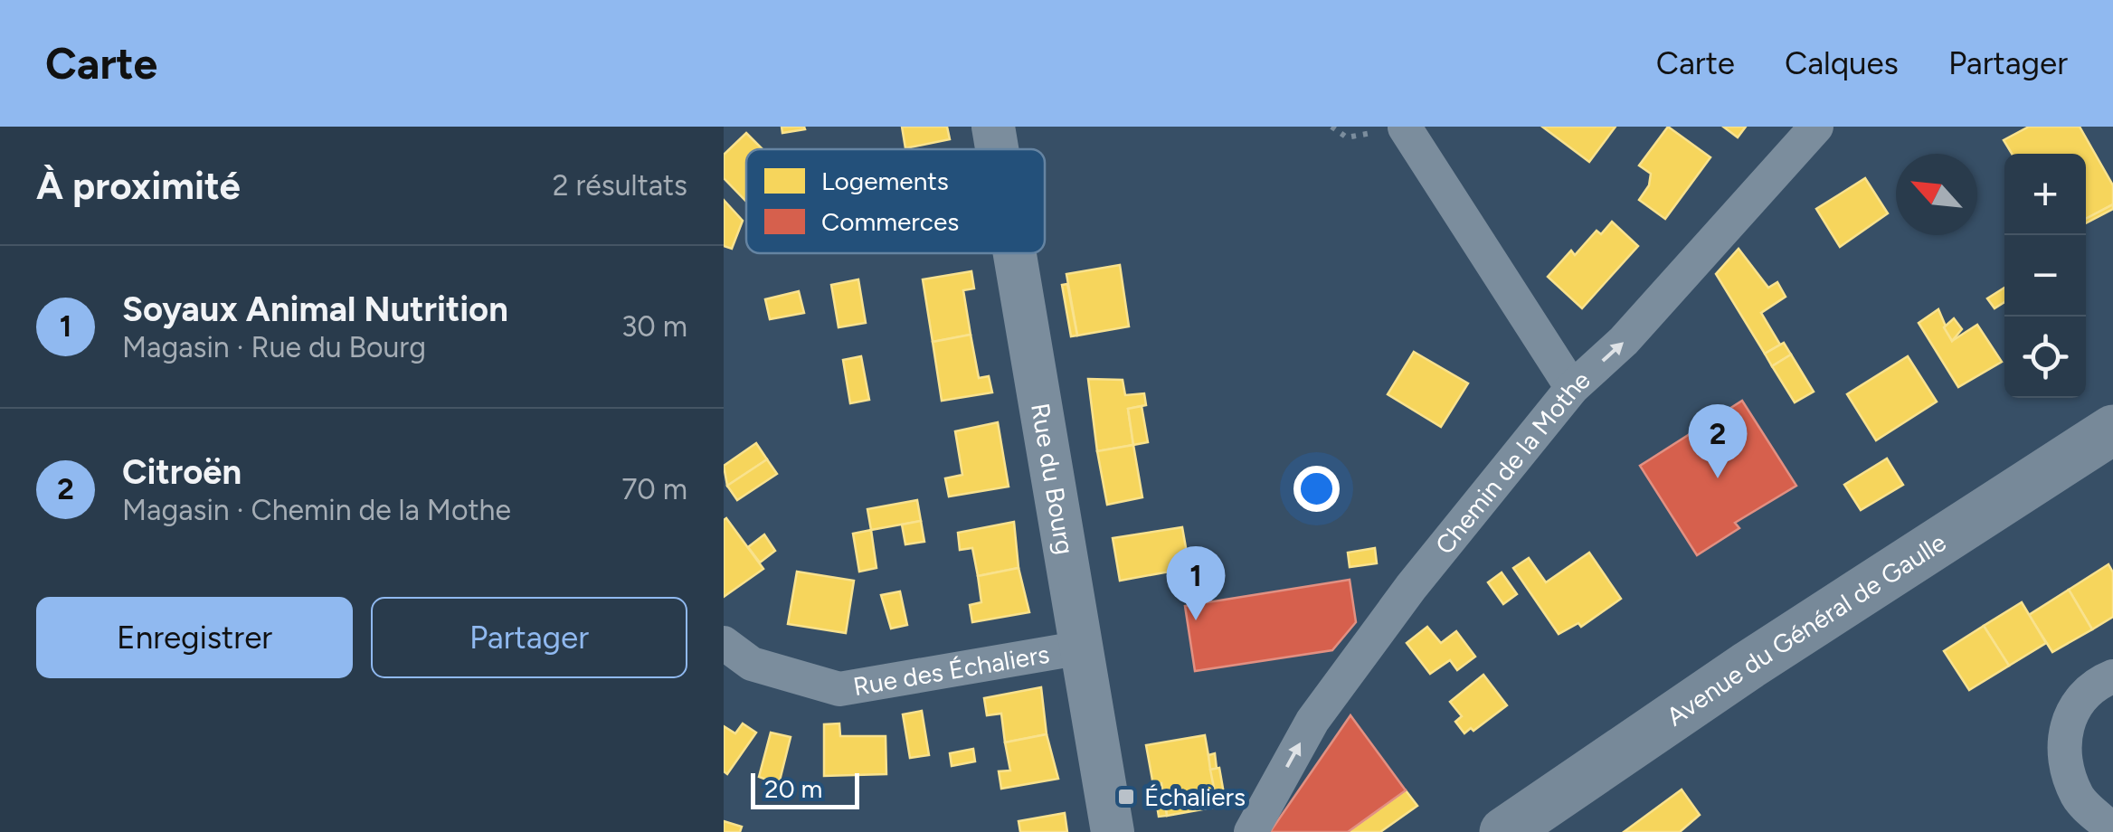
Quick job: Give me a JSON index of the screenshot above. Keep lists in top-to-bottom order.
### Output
{
  "streets": {
    "main road": ["Avenue du Général de Gaulle"],
    "street": ["Chemin de la Mothe", "Rue du Bourg", "Rue des Échaliers"]
  },
  "crossings": [
    ["Rue du Bourg", "Rue des Échaliers"]
  ],
  "one_way": ["Chemin de la Mothe"],
  "places": {
    "transit": ["Échaliers"]
  },
  "legend": ["Logements", "Commerces"],
  "scale_bar": "20 m",
  "north": "top left",
  "page": {
    "header": "Carte",
    "nav": ["Carte", "Calques", "Partager"],
    "heading": ["À proximité", "2 résultats"],
    "map_buttons": ["+", "−"],
    "list": [
      {
        "mark": "1",
        "name": "Soyaux Animal Nutrition",
        "note": "Magasin · Rue du Bourg",
        "value": "30 m"
      },
      {
        "mark": "2",
        "name": "Citroën",
        "note": "Magasin · Chemin de la Mothe",
        "value": "70 m"
      }
    ],
    "pins": ["2", "1"],
    "buttons": ["Enregistrer", "Partager"],
    "scale": "20 m"
  }
}
